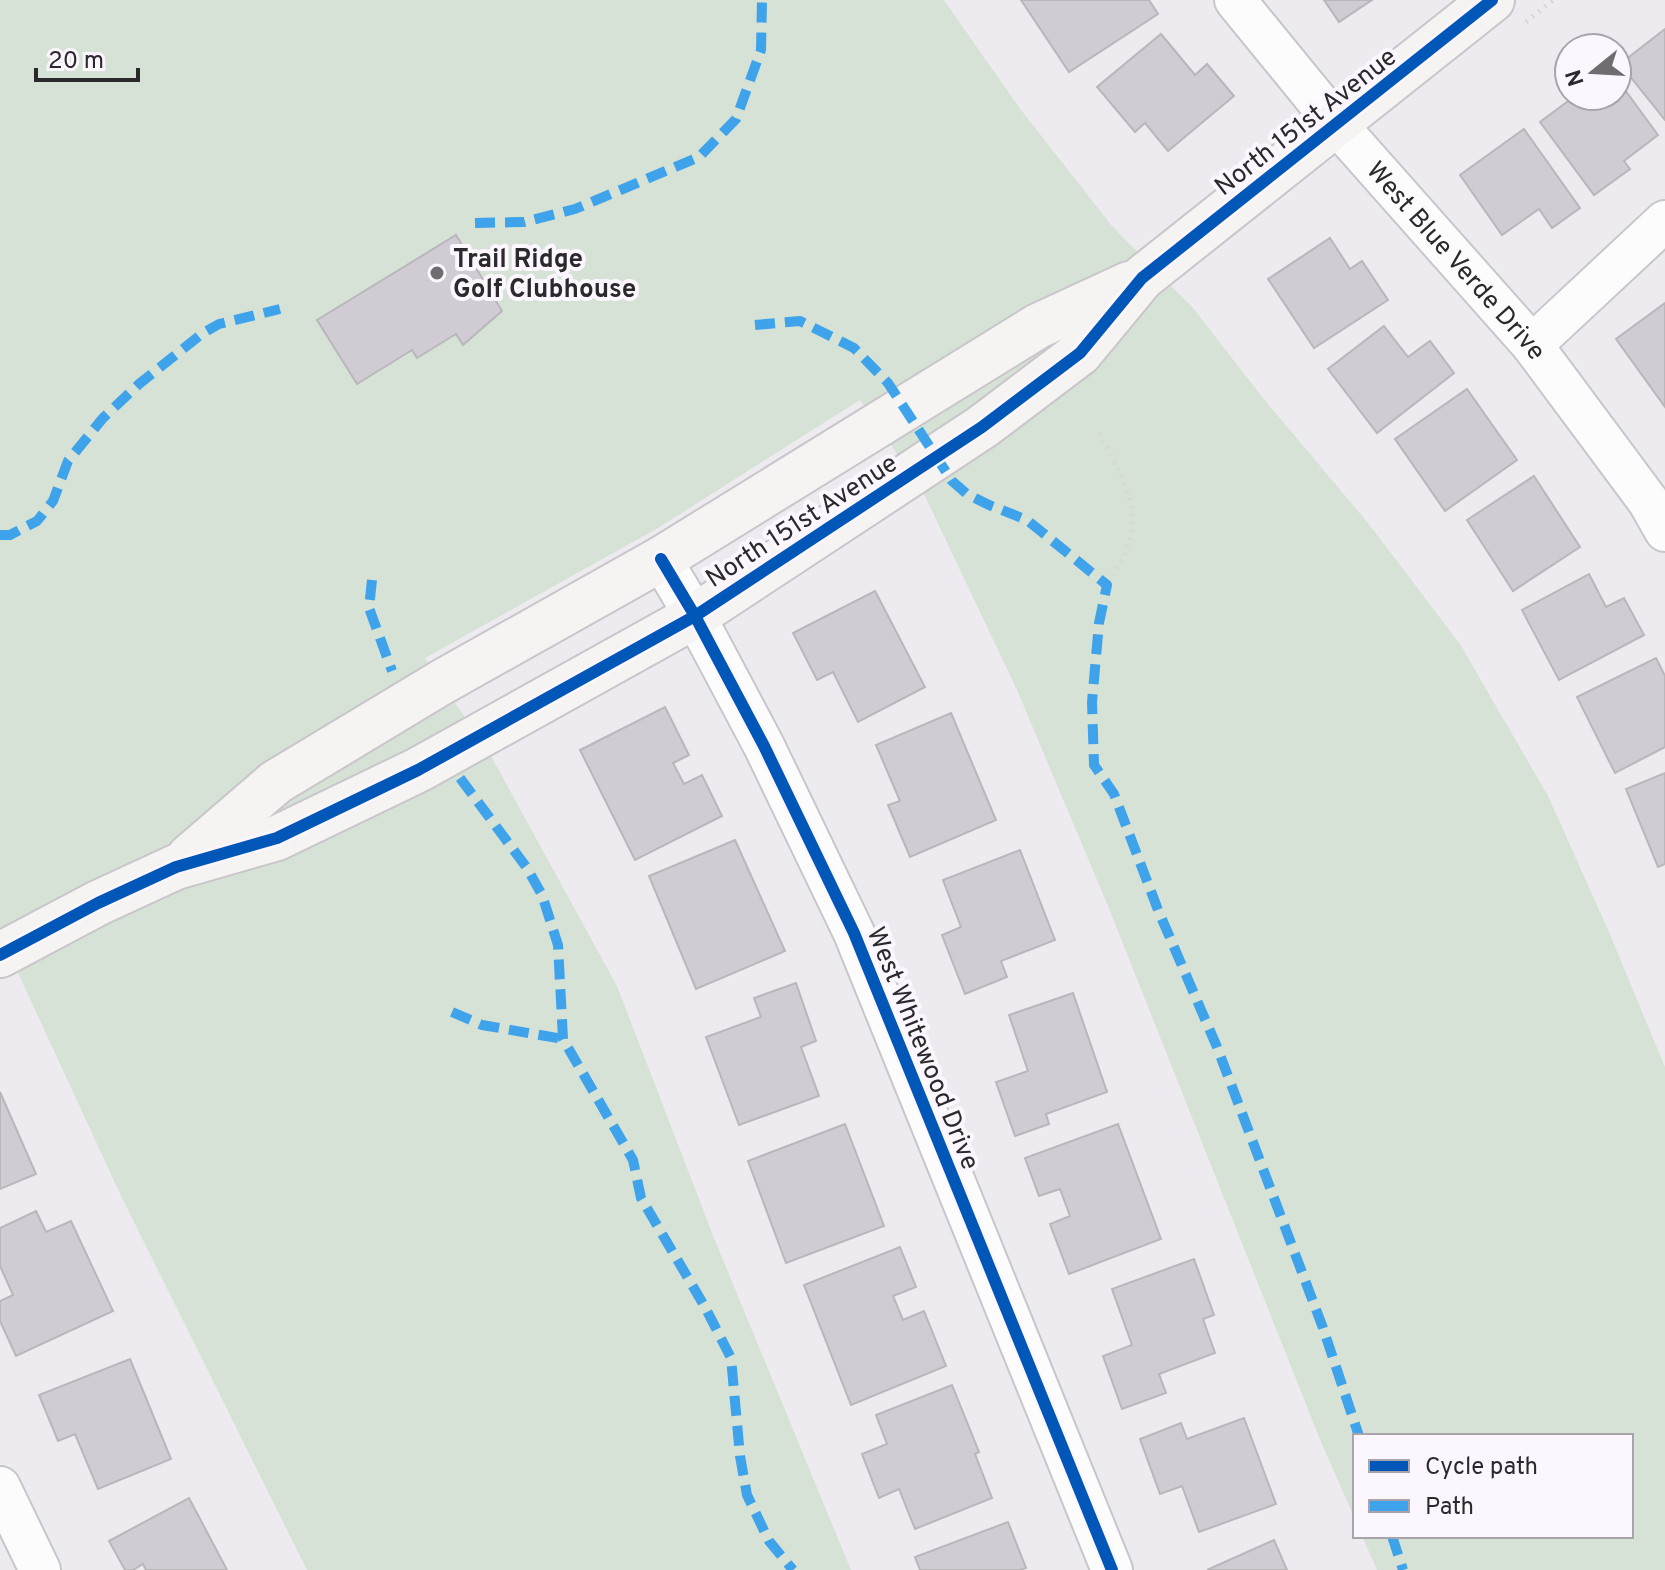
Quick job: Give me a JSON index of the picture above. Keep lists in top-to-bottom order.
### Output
{
  "streets": {
    "street": ["North 151st Avenue", "West Blue Verde Drive", "West Whitewood Drive"]
  },
  "crossings": [
    ["North 151st Avenue", "West Blue Verde Drive"],
    ["North 151st Avenue", "West Whitewood Drive"]
  ],
  "places": ["Trail Ridge Golf Clubhouse"],
  "legend": ["Cycle path", "Path"],
  "scale_bar": "20 m",
  "north": "left"
}
